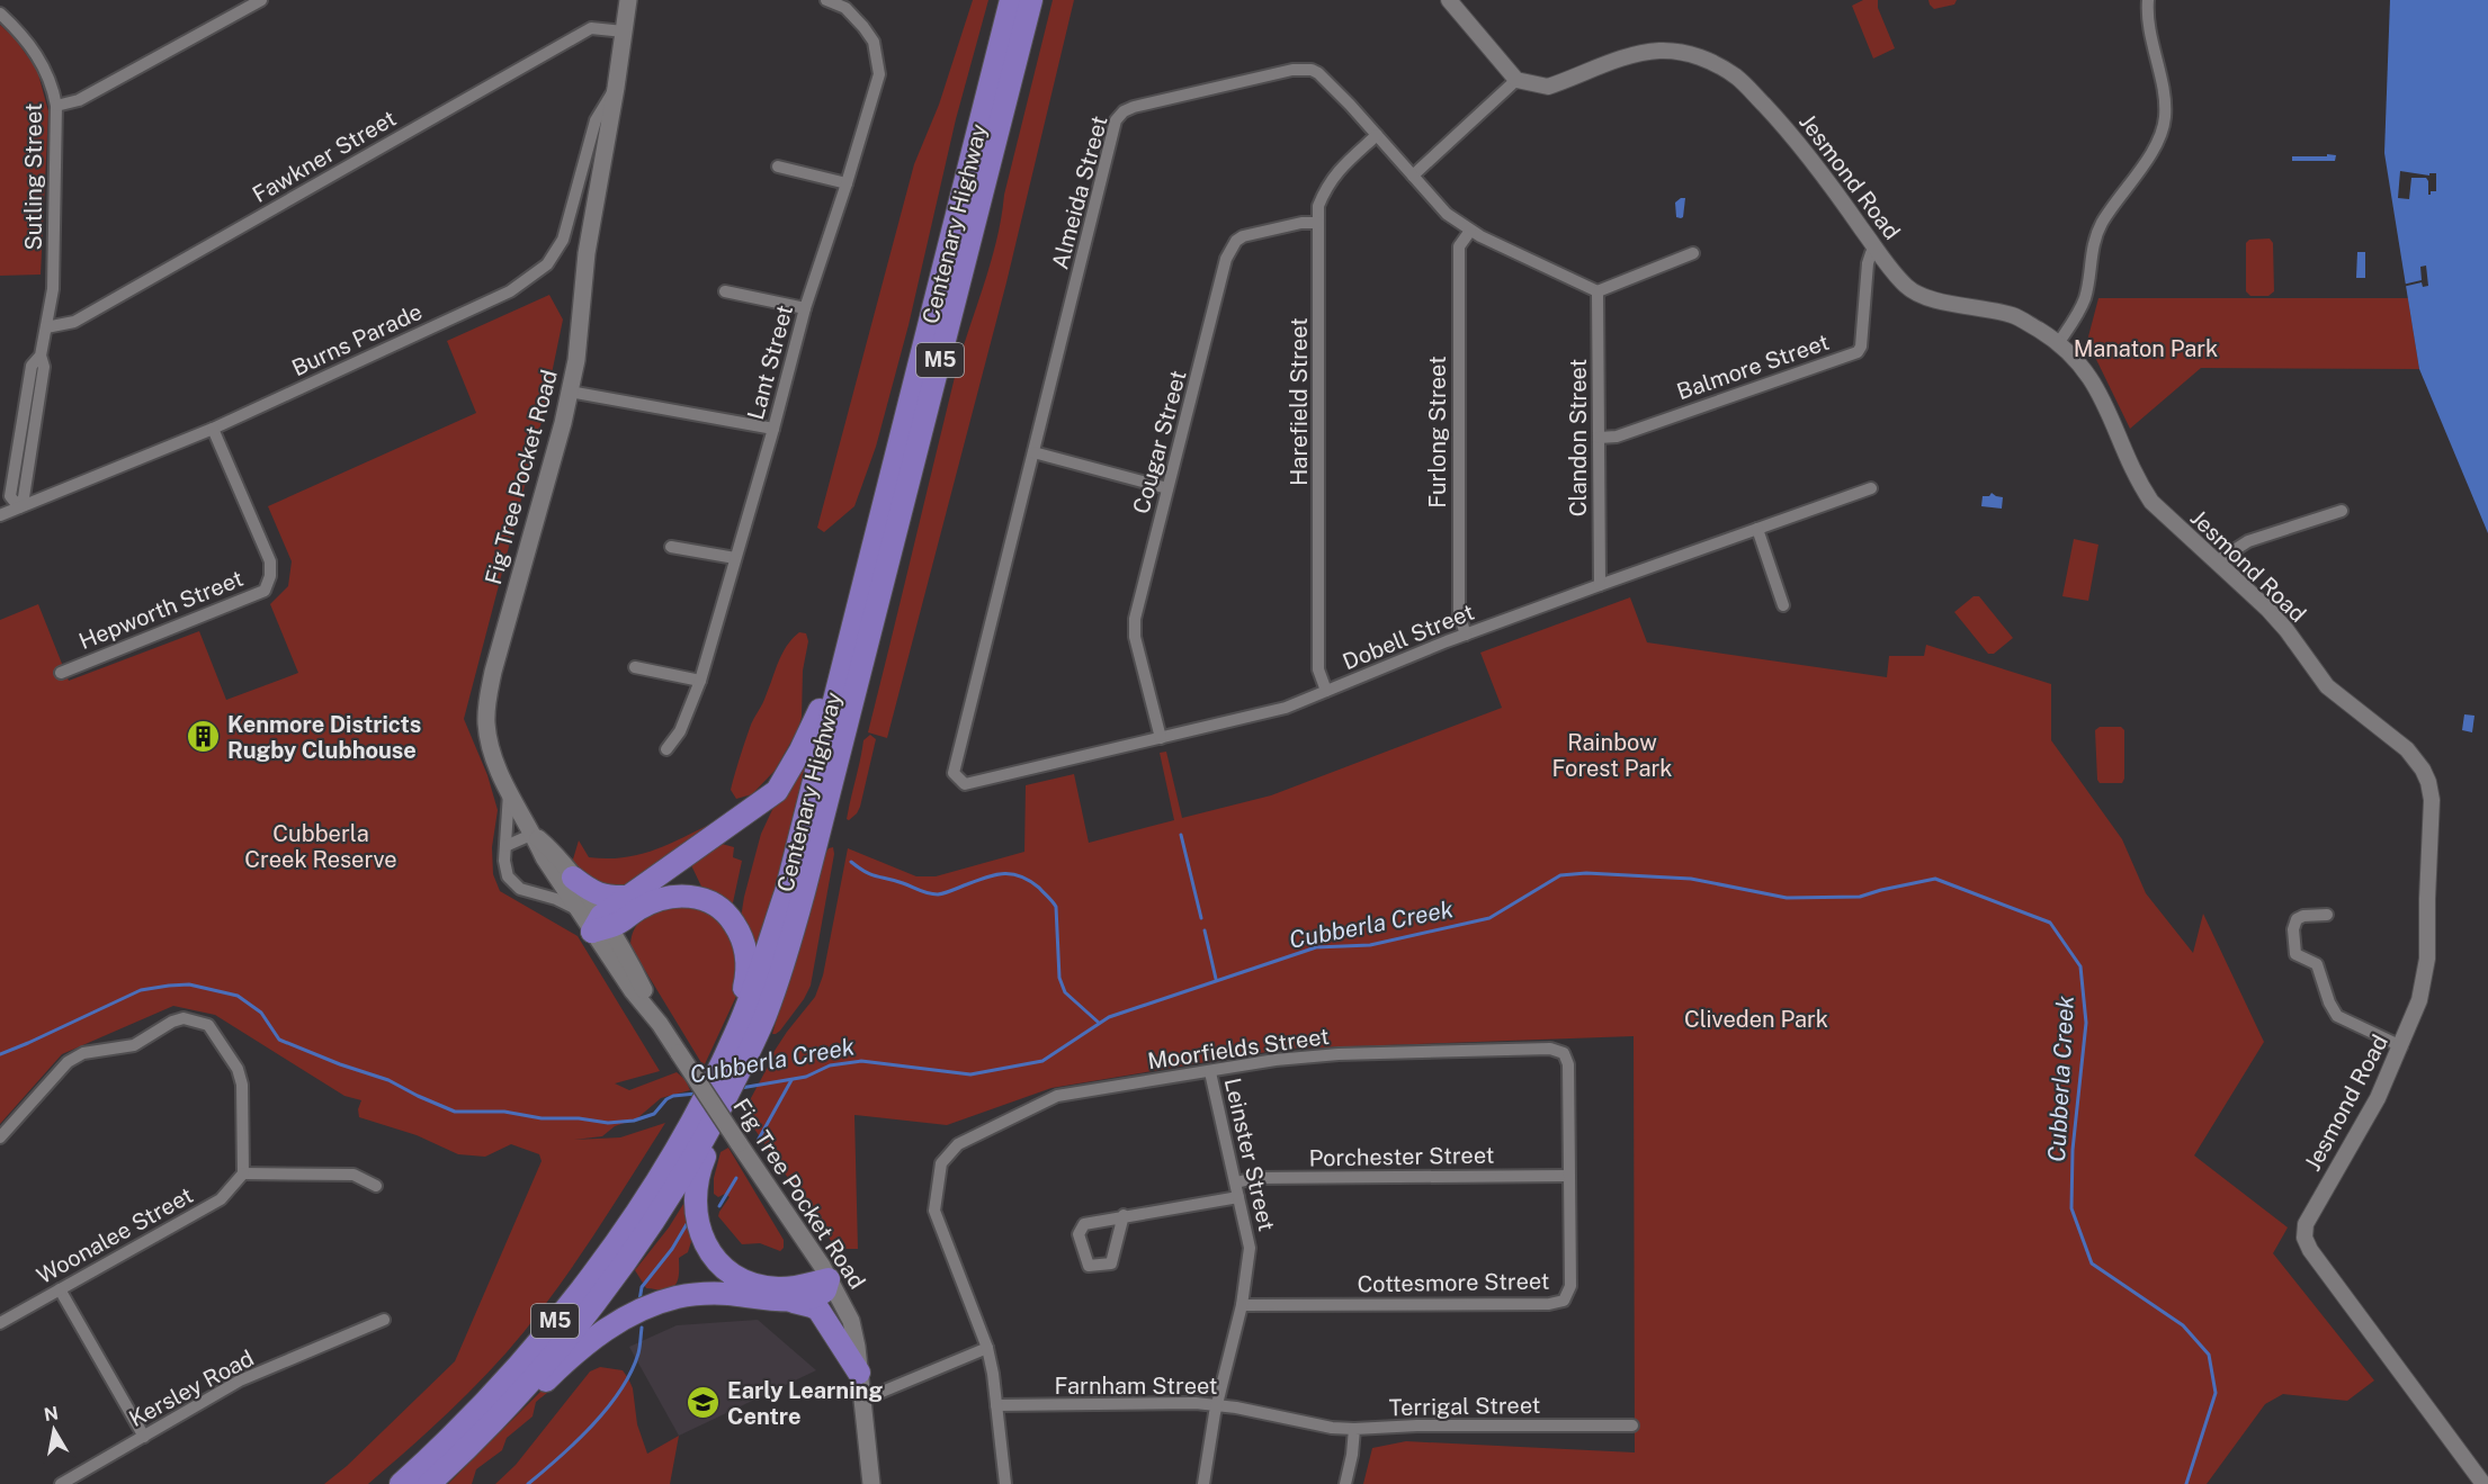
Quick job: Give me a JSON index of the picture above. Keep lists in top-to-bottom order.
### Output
{
  "streets": {
    "highway": ["Centenary Highway", "M5"],
    "main road": ["Fig Tree Pocket Road"],
    "street": [
      "Fawkner Street",
      "Sutling Street",
      "Jesmond Road",
      "Almeida Street",
      "Burns Parade",
      "Lant Street",
      "Balmore Street",
      "Harefield Street",
      "Furlong Street",
      "Clandon Street",
      "Cougar Street",
      "Hepworth Street",
      "Dobell Street",
      "Moorfields Street",
      "Leinster Street",
      "Porchester Street",
      "Woonalee Street",
      "Cottesmore Street",
      "Farnham Street",
      "Kersley Road",
      "Terrigal Street"
    ]
  },
  "crossings": [
    ["Fawkner Street", "Sutling Street"],
    ["Fawkner Street", "Fig Tree Pocket Road"],
    ["Sutling Street", "Burns Parade"],
    ["Jesmond Road", "Balmore Street"],
    ["Almeida Street", "Harefield Street"],
    ["Almeida Street", "Furlong Street"],
    ["Almeida Street", "Clandon Street"],
    ["Almeida Street", "Dobell Street"],
    ["Burns Parade", "Fig Tree Pocket Road"],
    ["Burns Parade", "Hepworth Street"],
    ["Balmore Street", "Clandon Street"],
    ["Harefield Street", "Cougar Street"],
    ["Harefield Street", "Dobell Street"],
    ["Furlong Street", "Dobell Street"],
    ["Clandon Street", "Dobell Street"],
    ["Cougar Street", "Dobell Street"],
    ["Moorfields Street", "Leinster Street"],
    ["Moorfields Street", "Cottesmore Street"],
    ["Leinster Street", "Porchester Street"],
    ["Leinster Street", "Cottesmore Street"],
    ["Leinster Street", "Farnham Street"],
    ["Porchester Street", "Cottesmore Street"],
    ["Farnham Street", "Terrigal Street"]
  ],
  "water": ["Cubberla Creek"],
  "parks": [
    "Manaton Park",
    "Rainbow Forest Park",
    "Cubberla Creek Reserve",
    "Cliveden Park"
  ],
  "places": {
    "building": ["Kenmore Districts Rugby Clubhouse"],
    "school or university": ["Early Learning Centre"]
  },
  "north": "top"
}
